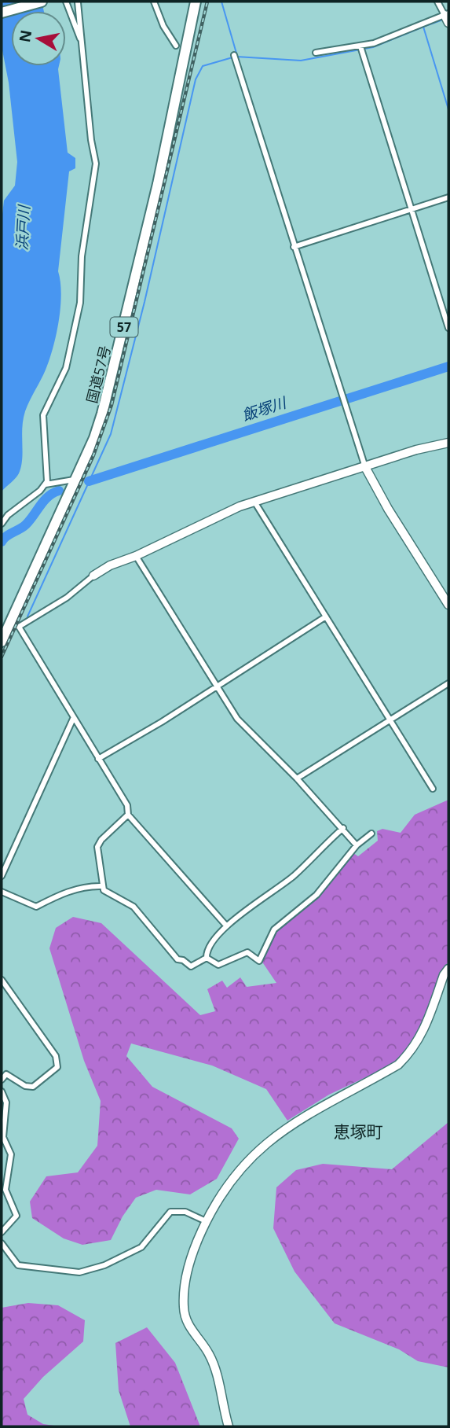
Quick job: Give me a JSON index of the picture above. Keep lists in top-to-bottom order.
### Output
{
  "streets": {
    "highway": ["57", "国道57号"]
  },
  "districts": ["恵塚町"],
  "water": ["浜戸川", "飯塚川"],
  "north": "left"
}
